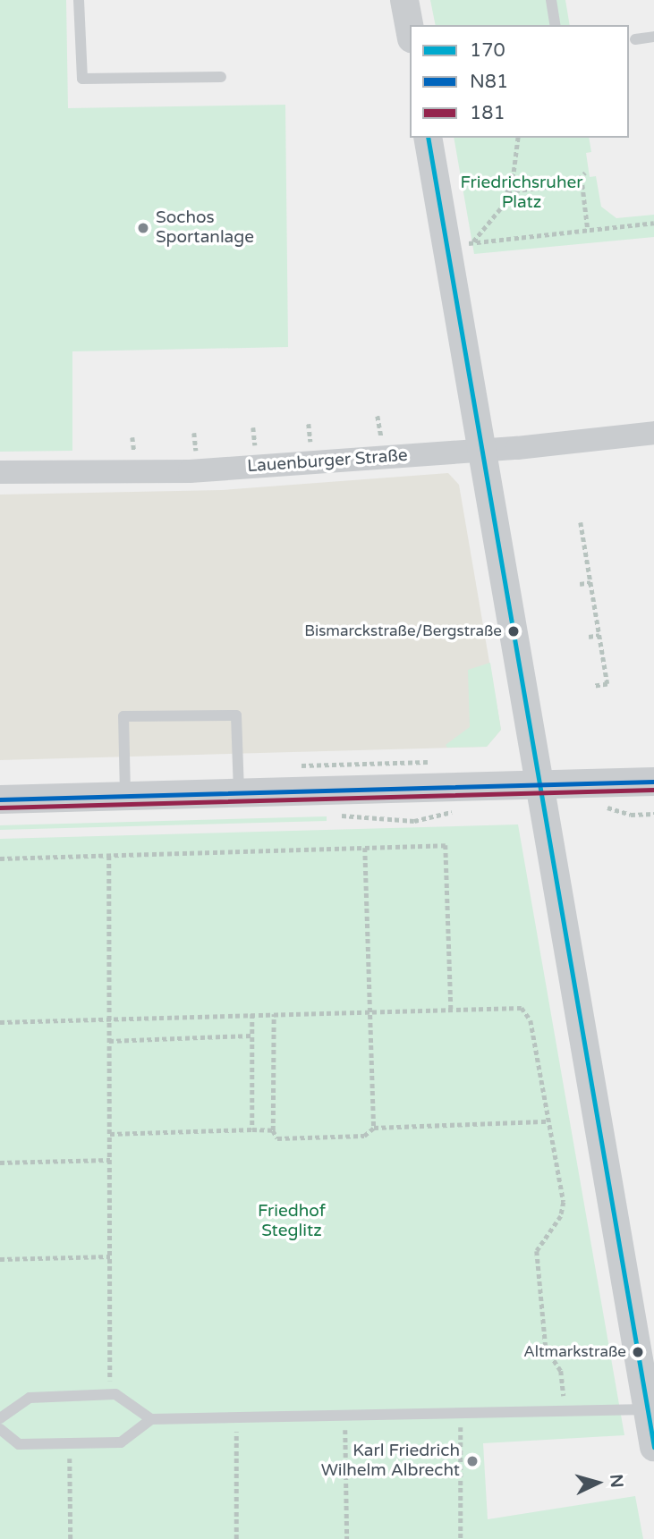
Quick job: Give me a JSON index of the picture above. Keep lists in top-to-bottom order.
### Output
{
  "streets": {
    "street": ["Lauenburger Straße"]
  },
  "parks": ["Friedrichsruher Platz", "Friedhof Steglitz"],
  "places": [
    "Sochos Sportanlage",
    "Bismarckstraße/Bergstraße",
    "Altmarkstraße",
    "Karl Friedrich Wilhelm Albrecht"
  ],
  "lines": ["transit line 170", "transit line N81", "transit line 181"],
  "legend": ["170", "N81", "181"],
  "north": "right"
}
